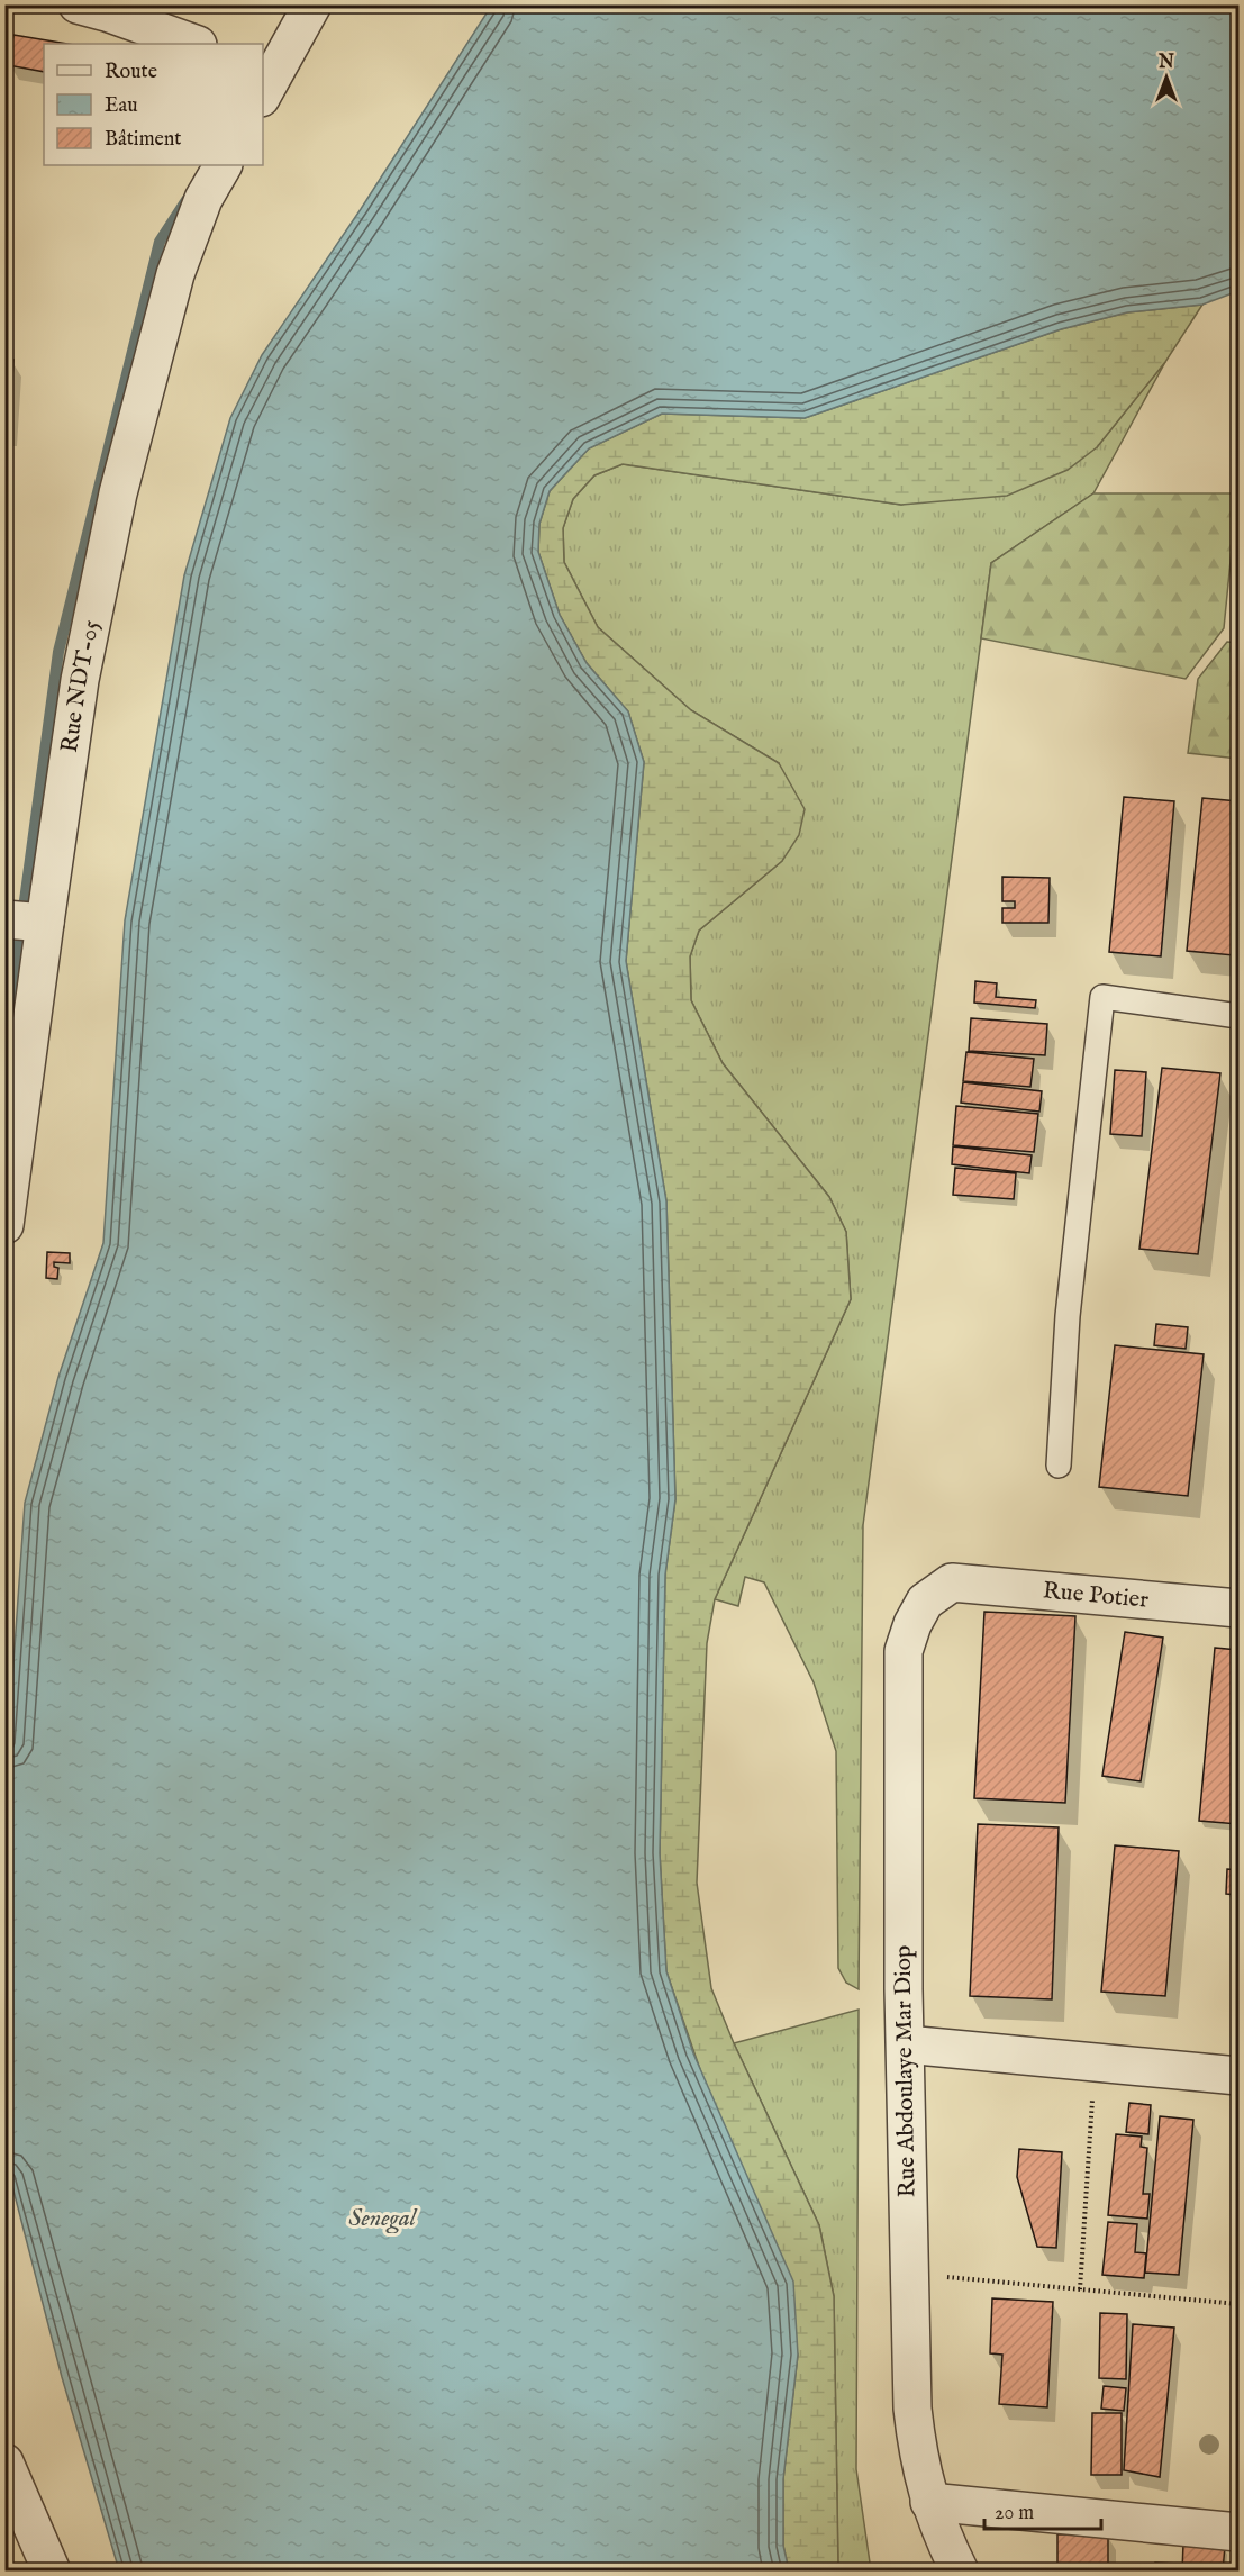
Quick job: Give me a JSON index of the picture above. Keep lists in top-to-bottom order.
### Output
{
  "streets": {
    "street": ["Rue NDT-05", "Rue Potier", "Rue Abdoulaye Mar Diop"]
  },
  "crossings": [
    ["Rue Potier", "Rue Abdoulaye Mar Diop"]
  ],
  "water": ["Senegal"],
  "legend": ["Route", "Eau", "Bâtiment"],
  "scale_bar": "20 m",
  "north": "top"
}
